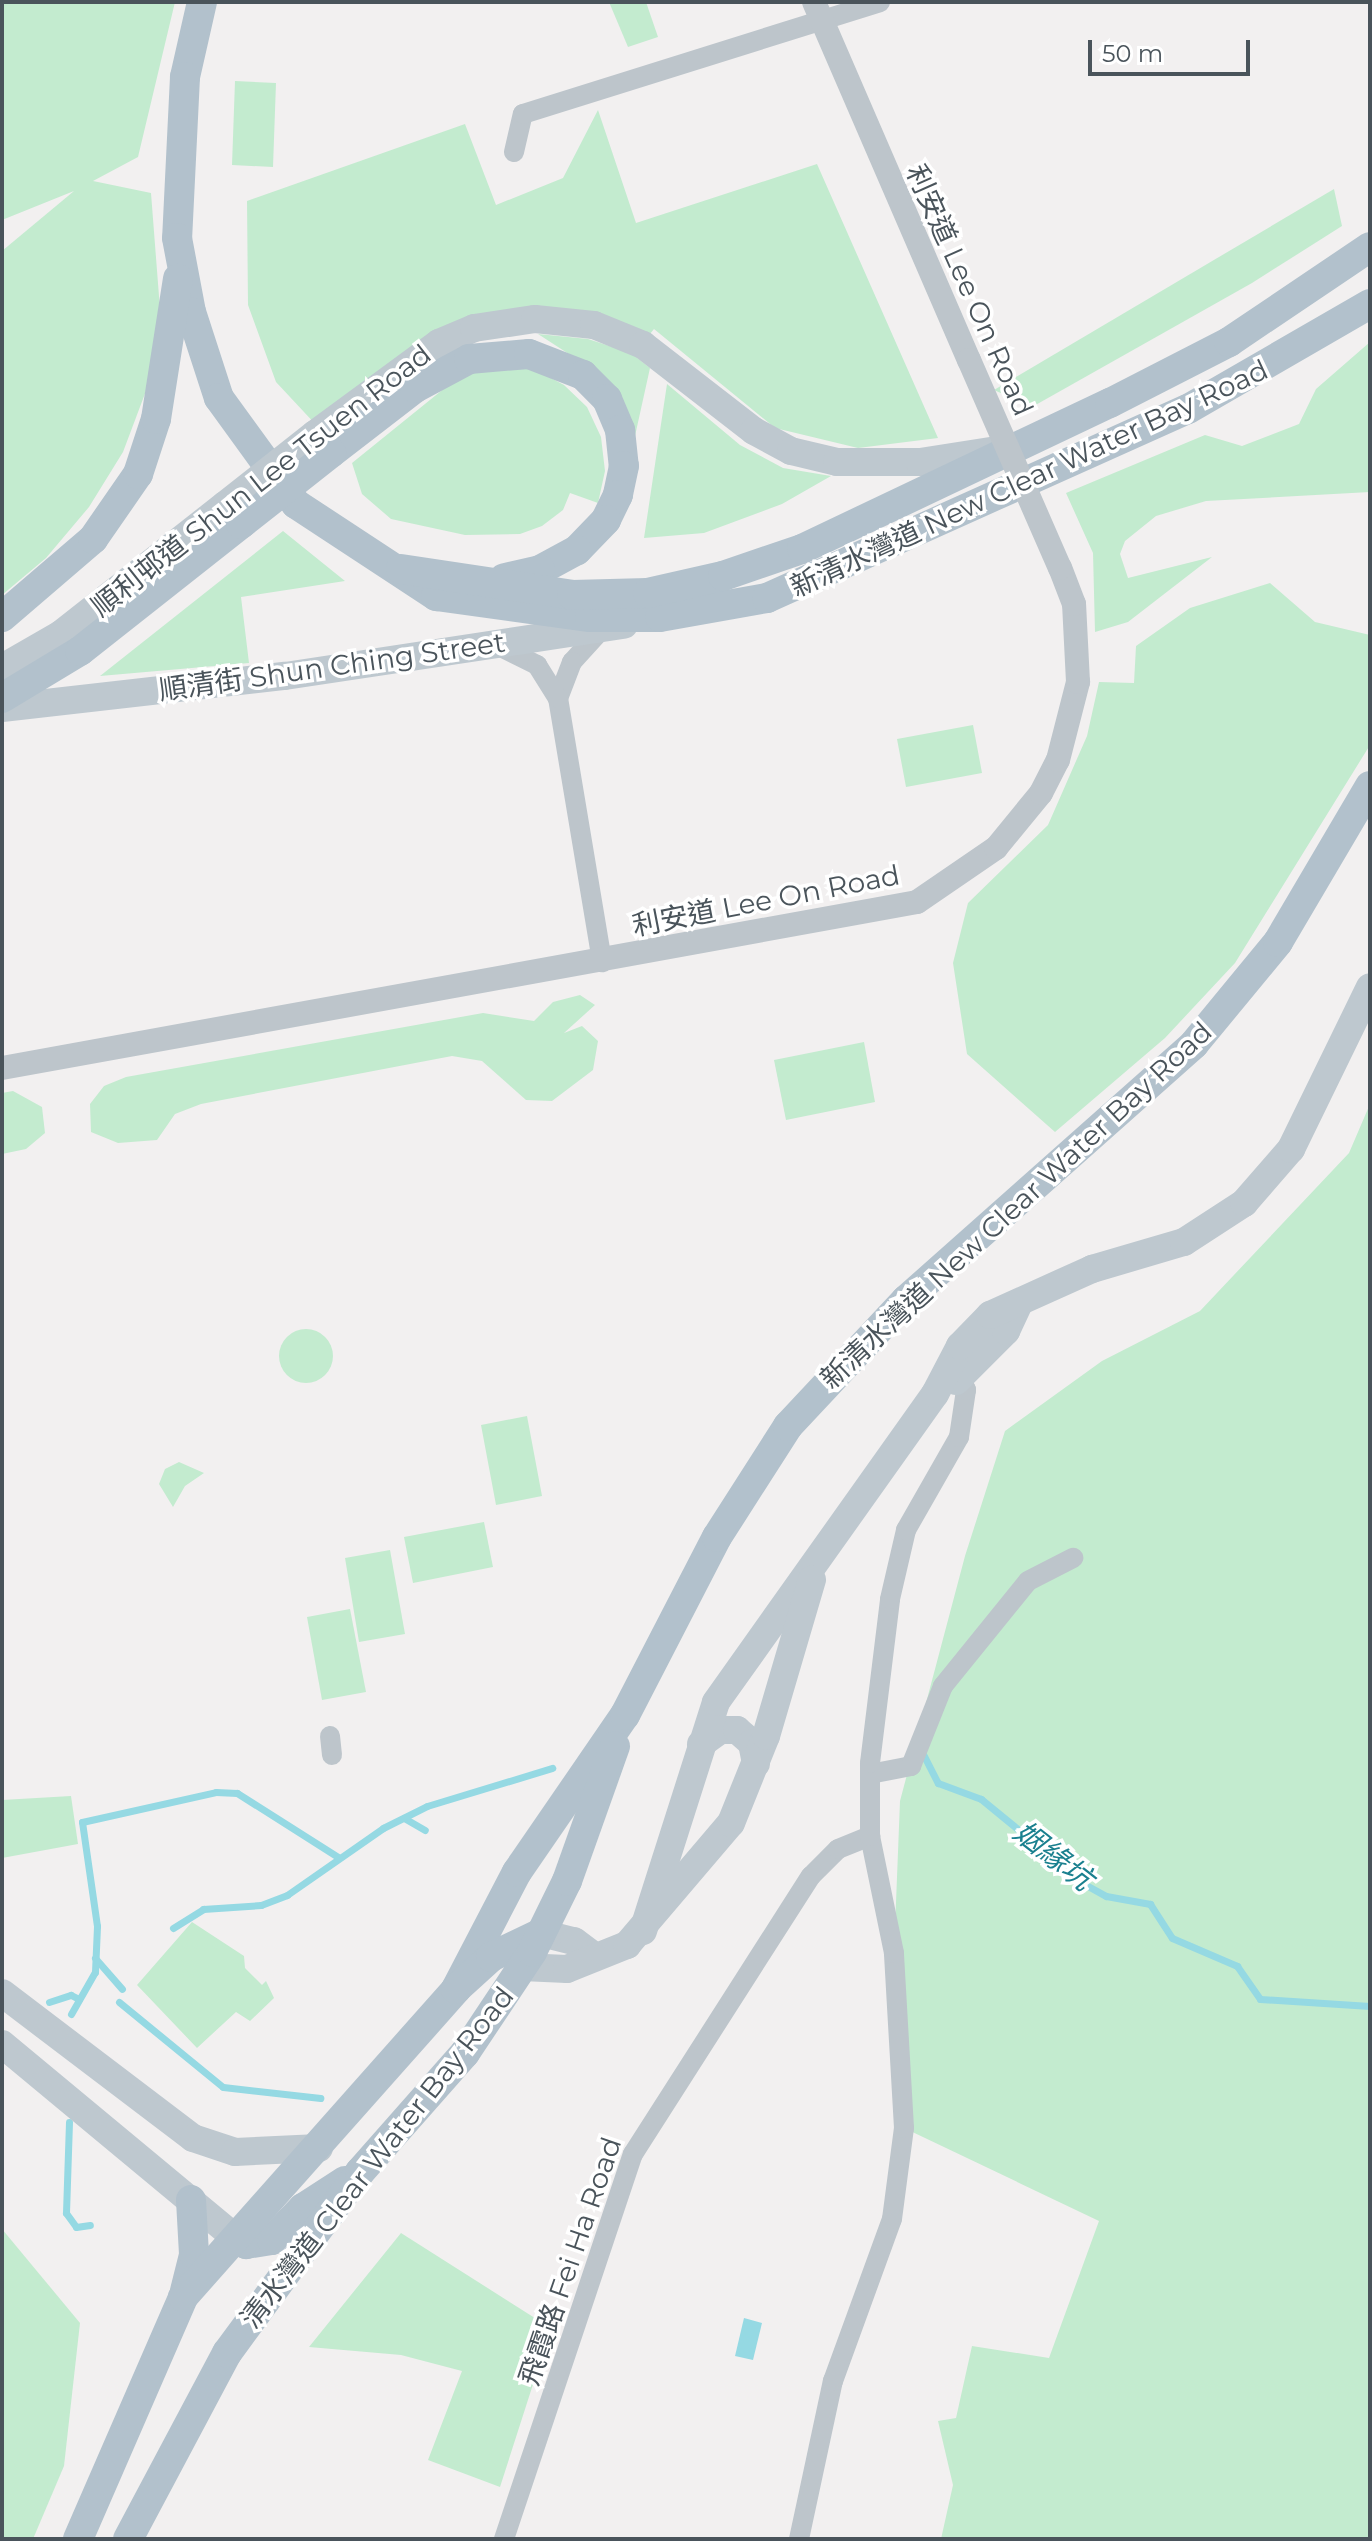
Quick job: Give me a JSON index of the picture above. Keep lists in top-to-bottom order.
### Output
{
  "streets": {
    "main road": [
      "新清水灣道 New Clear Water Bay Road",
      "順利邨道 Shun Lee Tsuen Road",
      "順清街 Shun Ching Street",
      "清水灣道 Clear Water Bay Road"
    ],
    "street": ["利安道 Lee On Road", "飛霞路 Fei Ha Road"]
  },
  "crossings": [
    ["新清水灣道 New Clear Water Bay Road", "順利邨道 Shun Lee Tsuen Road"],
    ["新清水灣道 New Clear Water Bay Road", "順清街 Shun Ching Street"],
    ["新清水灣道 New Clear Water Bay Road", "清水灣道 Clear Water Bay Road"]
  ],
  "water": ["姻緣坑"],
  "scale_bar": "50 m"
}
